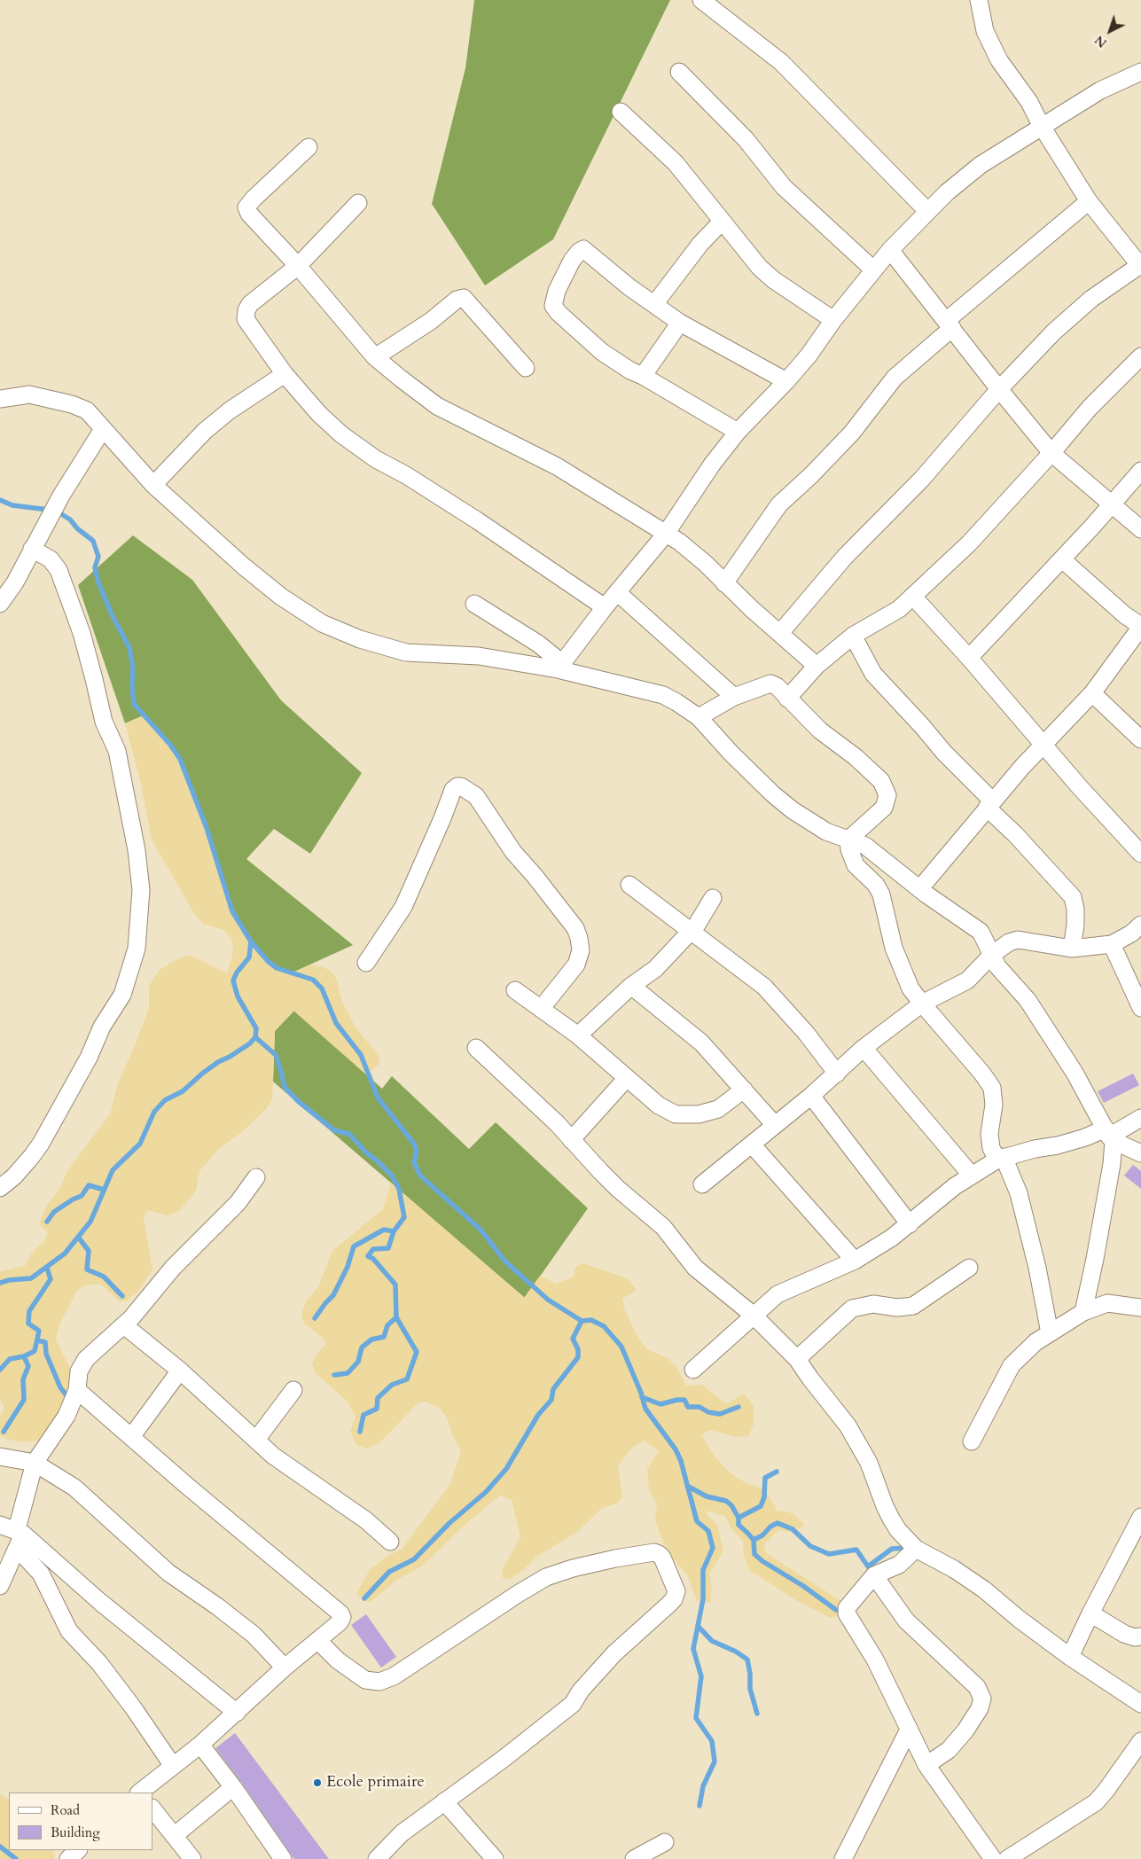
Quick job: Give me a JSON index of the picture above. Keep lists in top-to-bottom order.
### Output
{
  "places": ["Ecole primaire"],
  "legend": ["Road", "Building"],
  "north": "bottom left"
}
